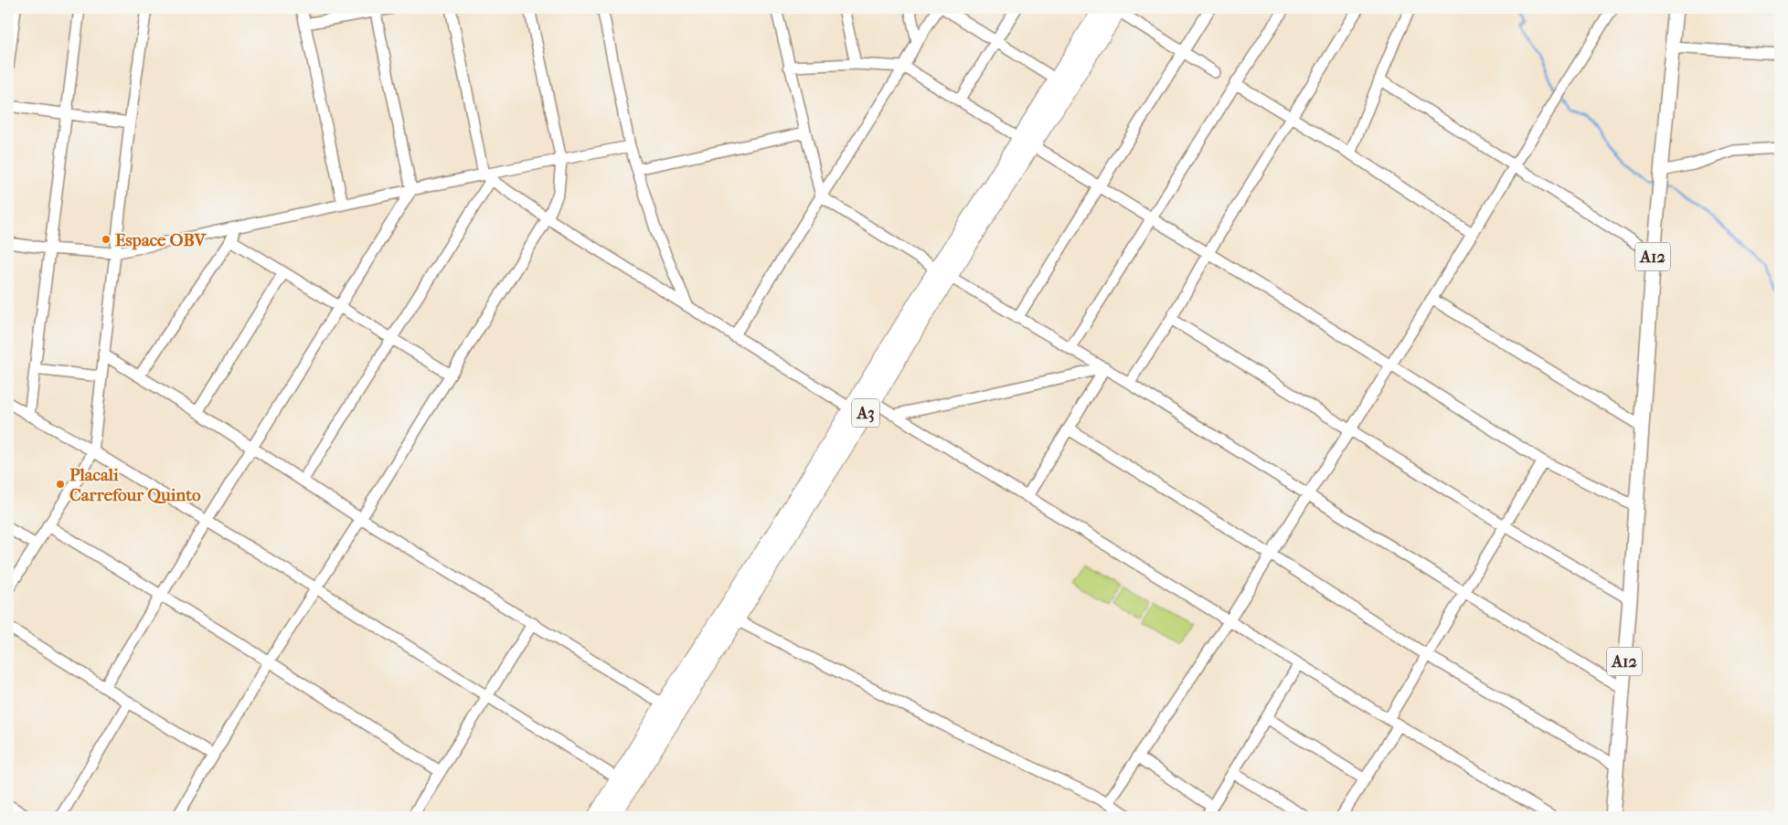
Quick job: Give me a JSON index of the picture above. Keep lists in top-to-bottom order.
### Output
{
  "streets": {
    "highway": ["A3"],
    "main road": ["A12"]
  },
  "places": ["Espace OBV", "Placali Carrefour Quinto"]
}
